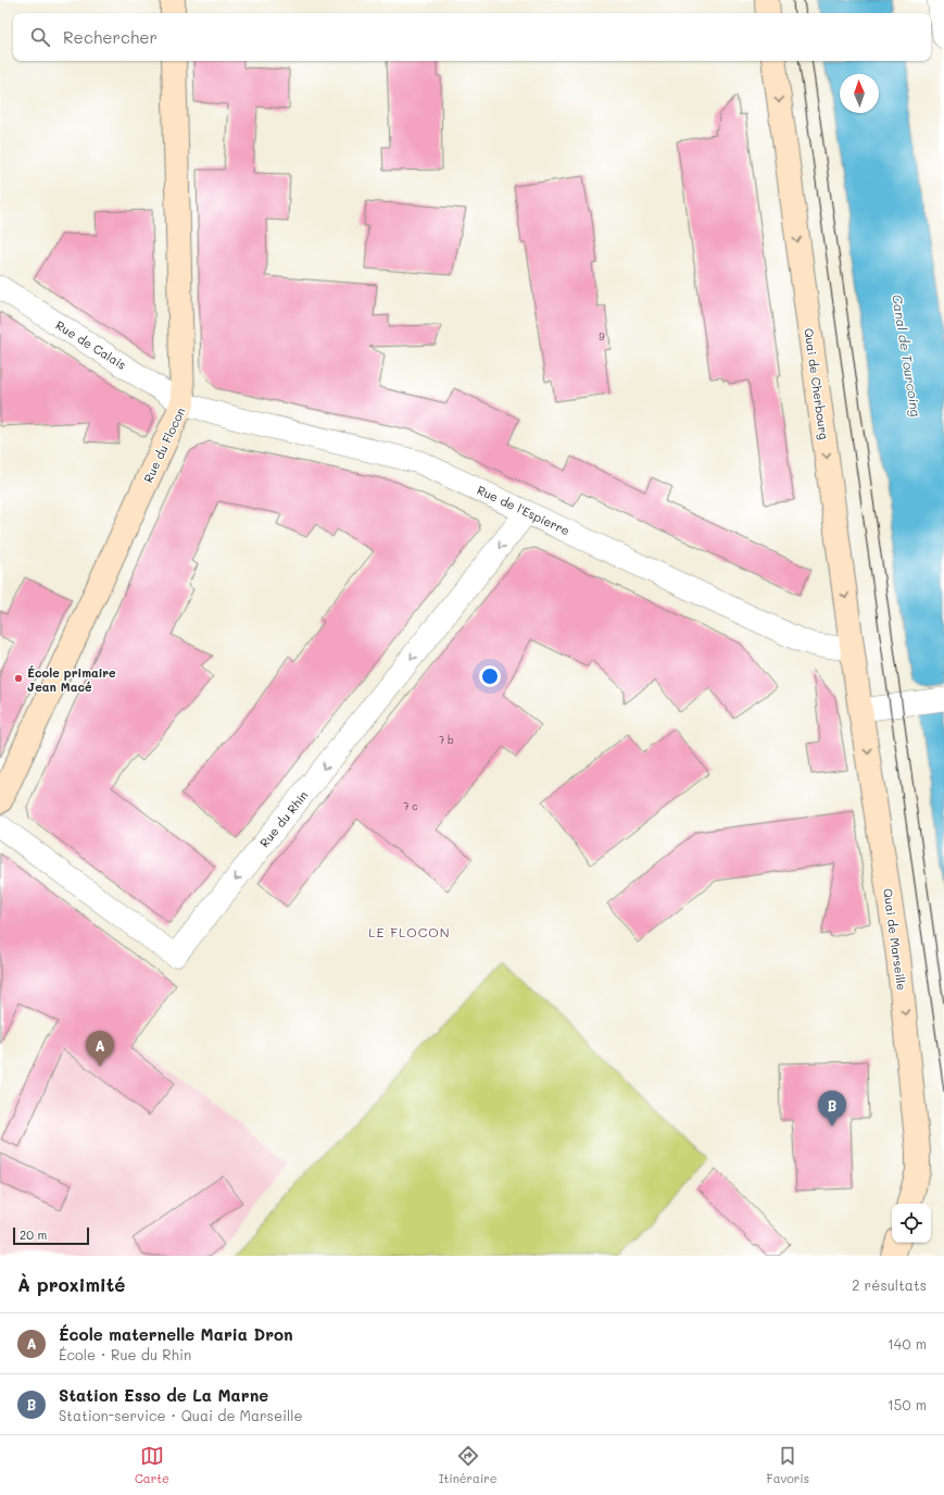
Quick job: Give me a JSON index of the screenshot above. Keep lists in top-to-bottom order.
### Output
{
  "streets": {
    "main road": ["Quai de Cherbourg", "Rue du Flocon", "Quai de Marseille"],
    "street": ["Rue de Calais", "Rue de l'Espierre", "Rue du Rhin"]
  },
  "crossings": [
    ["Rue de Calais", "Rue du Flocon"],
    ["Rue de Calais", "Rue de l'Espierre"],
    ["Quai de Cherbourg", "Rue de l'Espierre"],
    ["Quai de Cherbourg", "Quai de Marseille"],
    ["Rue du Flocon", "Rue de l'Espierre"],
    ["Rue de l'Espierre", "Rue du Rhin"]
  ],
  "one_way": ["Quai de Cherbourg", "Quai de Marseille"],
  "districts": ["LE FLOCON"],
  "water": ["Canal de Tourcoing"],
  "places": ["École primaire Jean Macé"],
  "house_numbers": ["9", "7 b", "7 c"],
  "scale_bar": "20 m",
  "north": "top",
  "page": {
    "search": "Rechercher",
    "pins": ["A", "B"],
    "scale": "20 m",
    "heading": ["À proximité", "2 résultats"],
    "list": [
      {
        "mark": "A",
        "name": "École maternelle Maria Dron",
        "note": "École · Rue du Rhin",
        "value": "140 m"
      },
      {
        "mark": "B",
        "name": "Station Esso de La Marne",
        "note": "Station-service · Quai de Marseille",
        "value": "150 m"
      }
    ],
    "nav": ["Carte", "Itinéraire", "Favoris"]
  }
}
